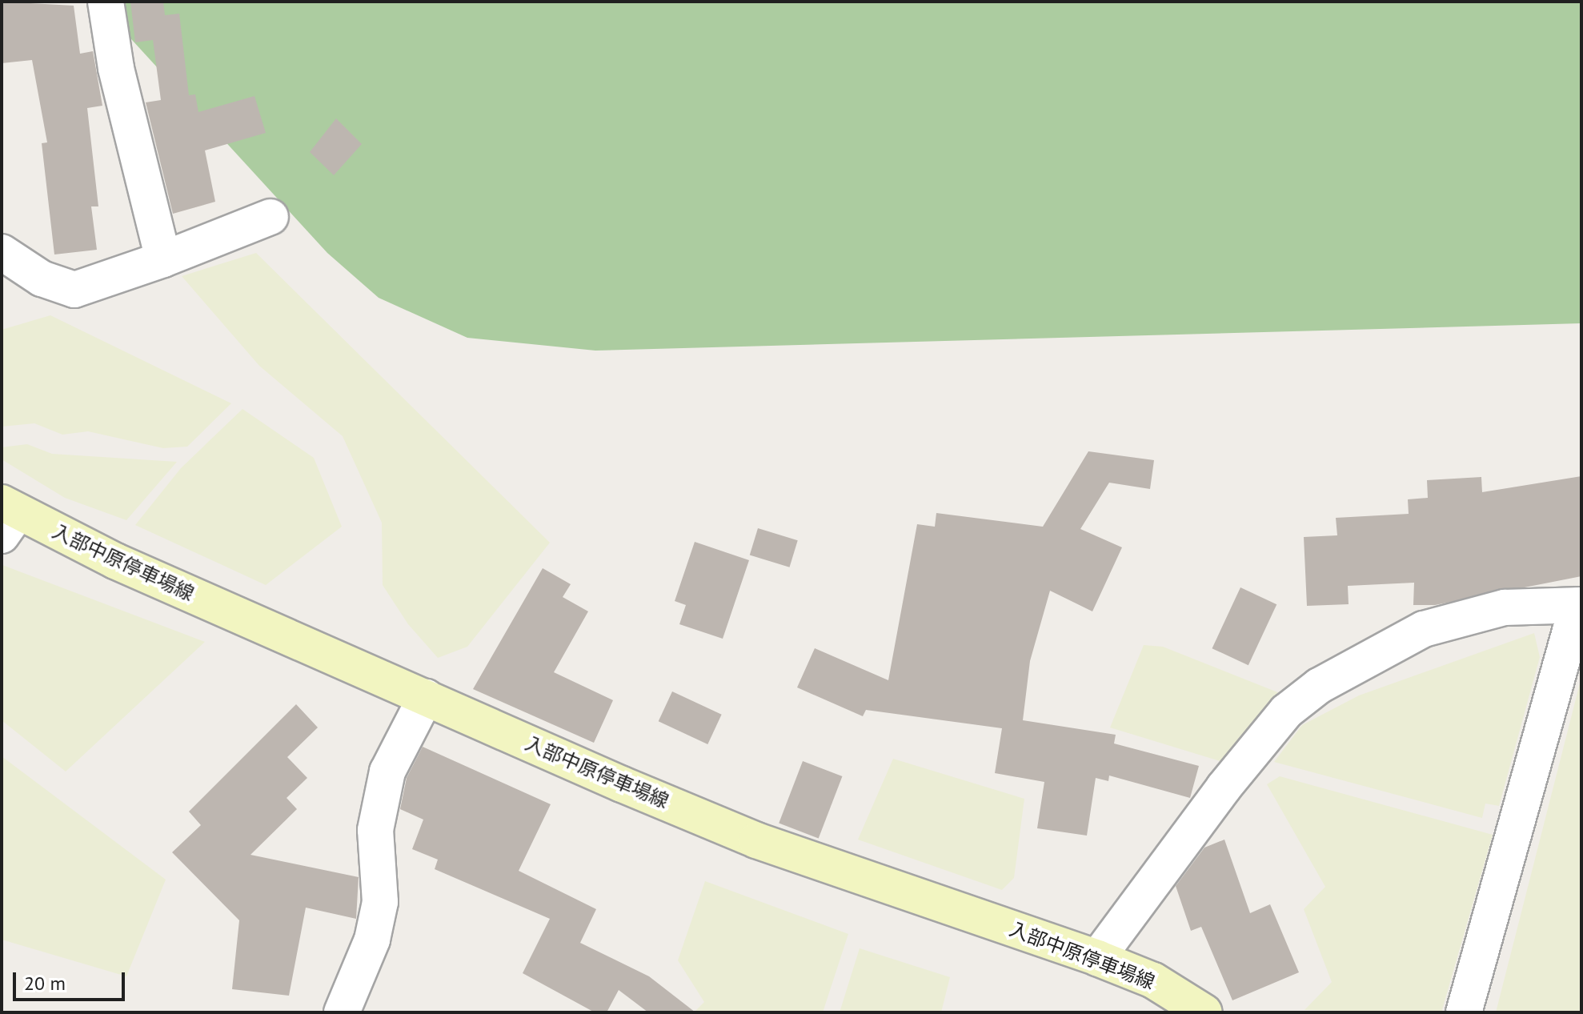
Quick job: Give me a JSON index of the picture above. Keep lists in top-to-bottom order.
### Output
{
  "streets": {
    "main road": ["入部中原停車場線"]
  },
  "scale_bar": "20 m"
}
